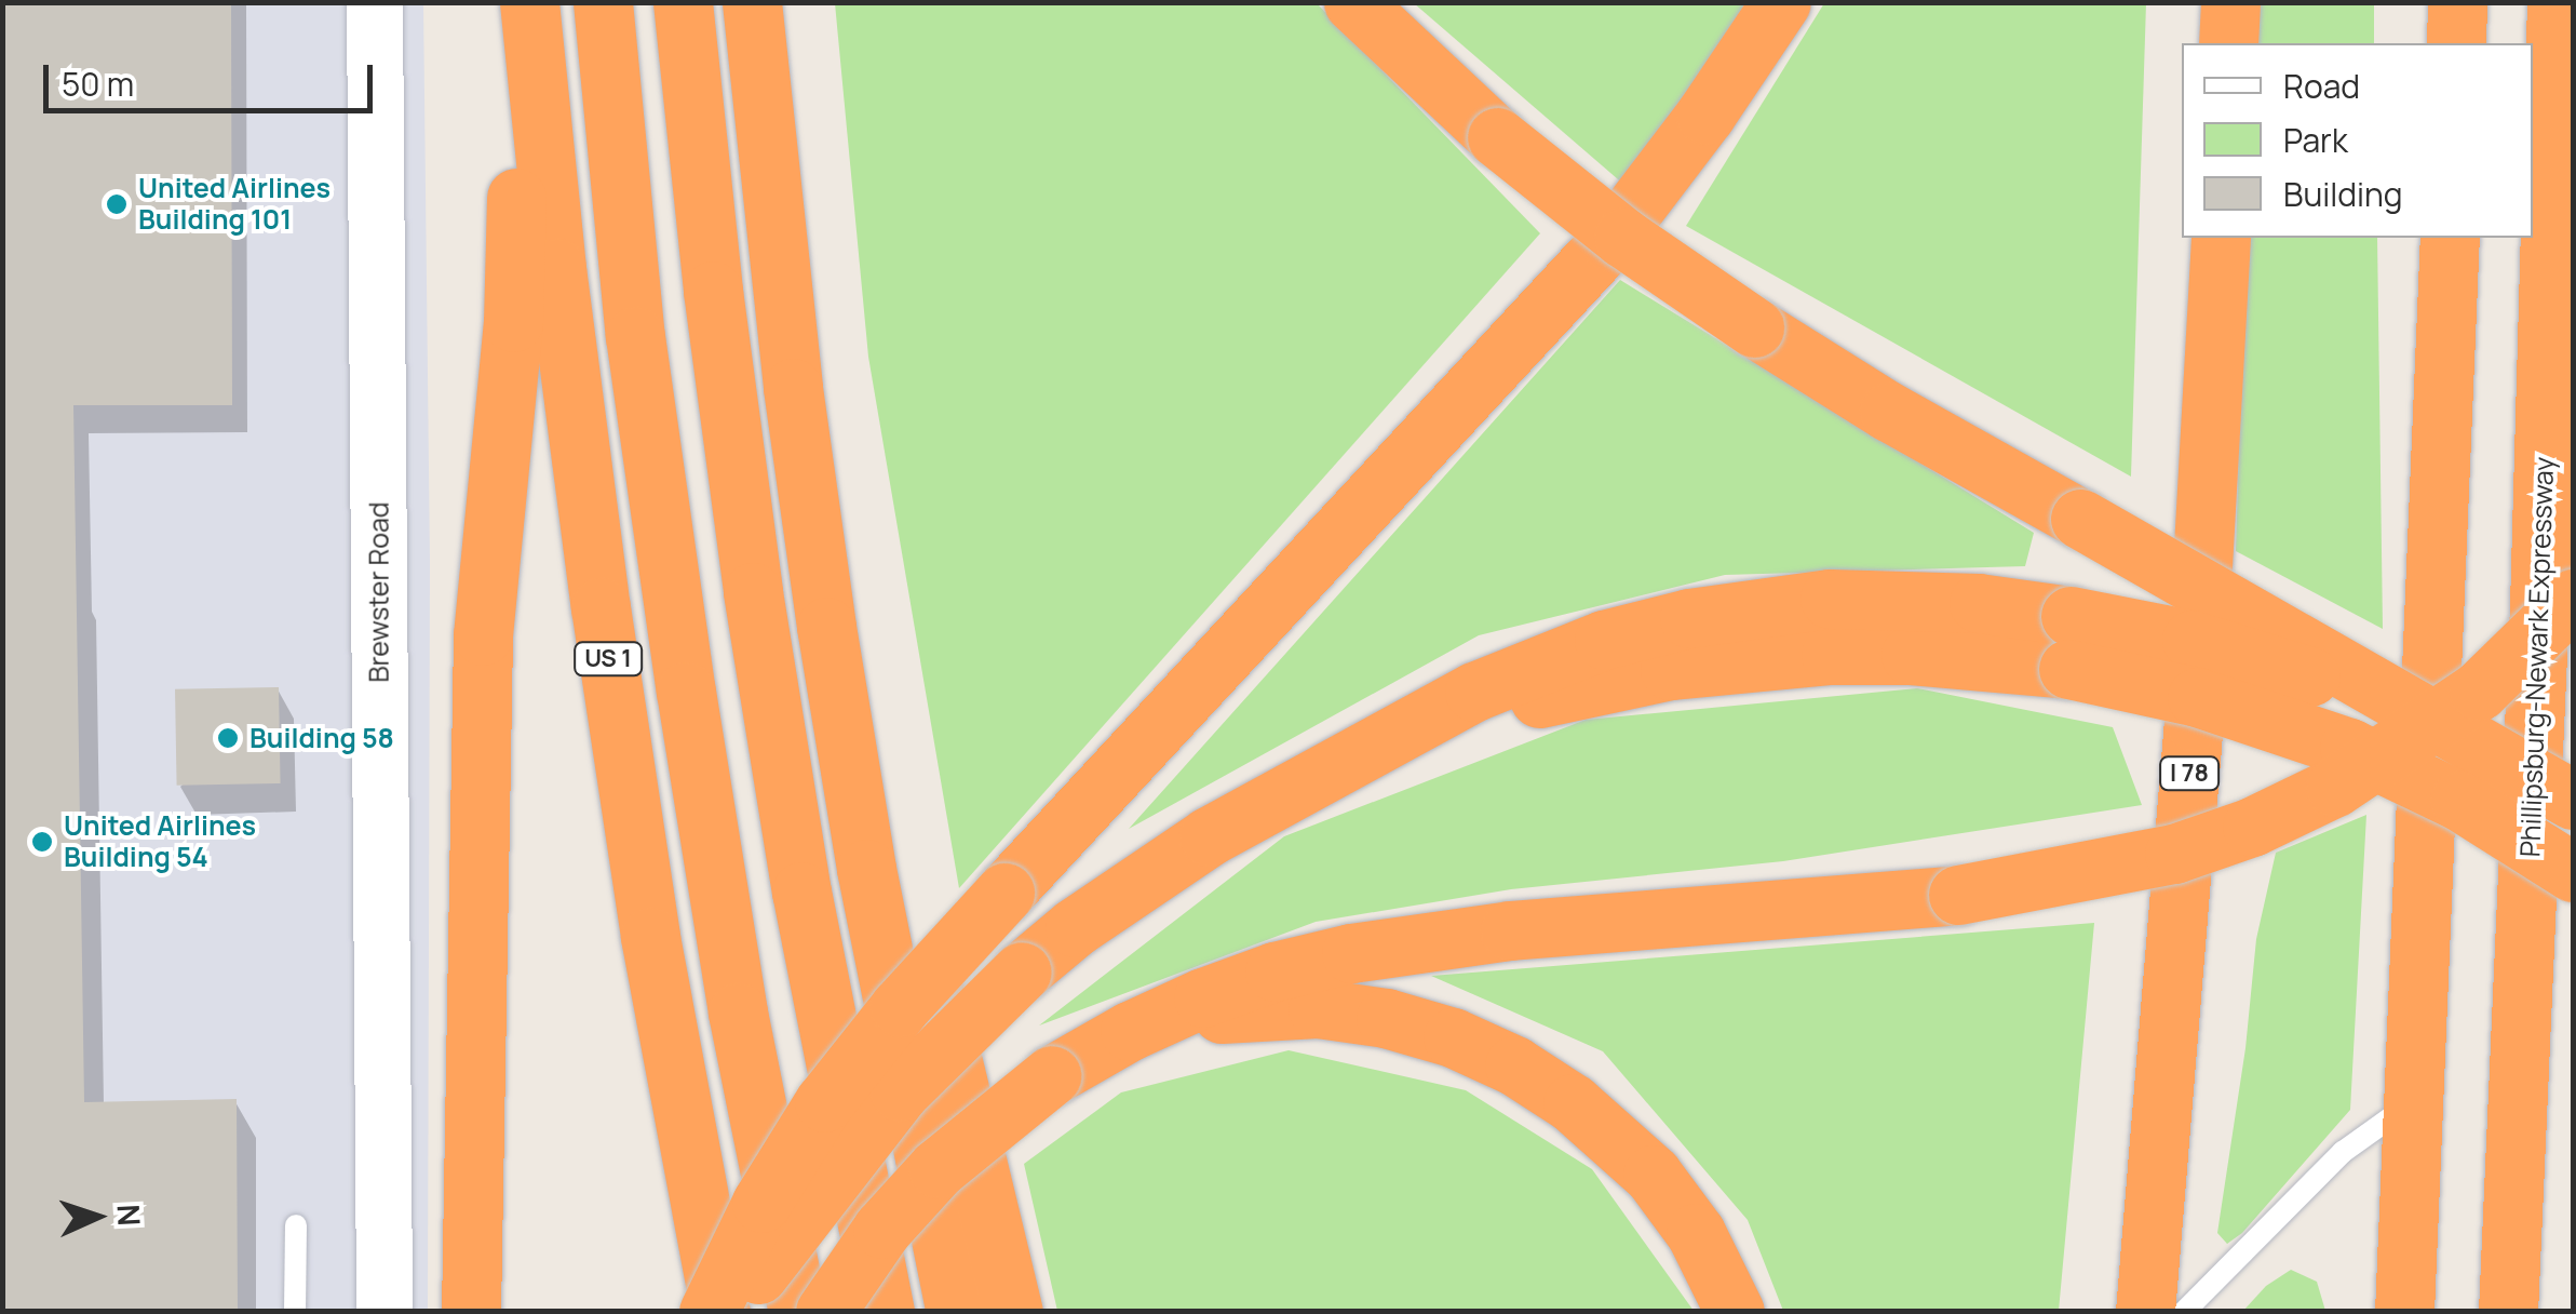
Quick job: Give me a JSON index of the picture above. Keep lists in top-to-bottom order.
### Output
{
  "streets": {
    "highway": ["Phillipsburg-Newark Expressway", "US 1", "I 78"],
    "street": ["Brewster Road"]
  },
  "places": ["United Airlines Building 101", "Building 58", "United Airlines Building 54"],
  "legend": ["Road", "Park", "Building"],
  "scale_bar": "50 m",
  "north": "right"
}
